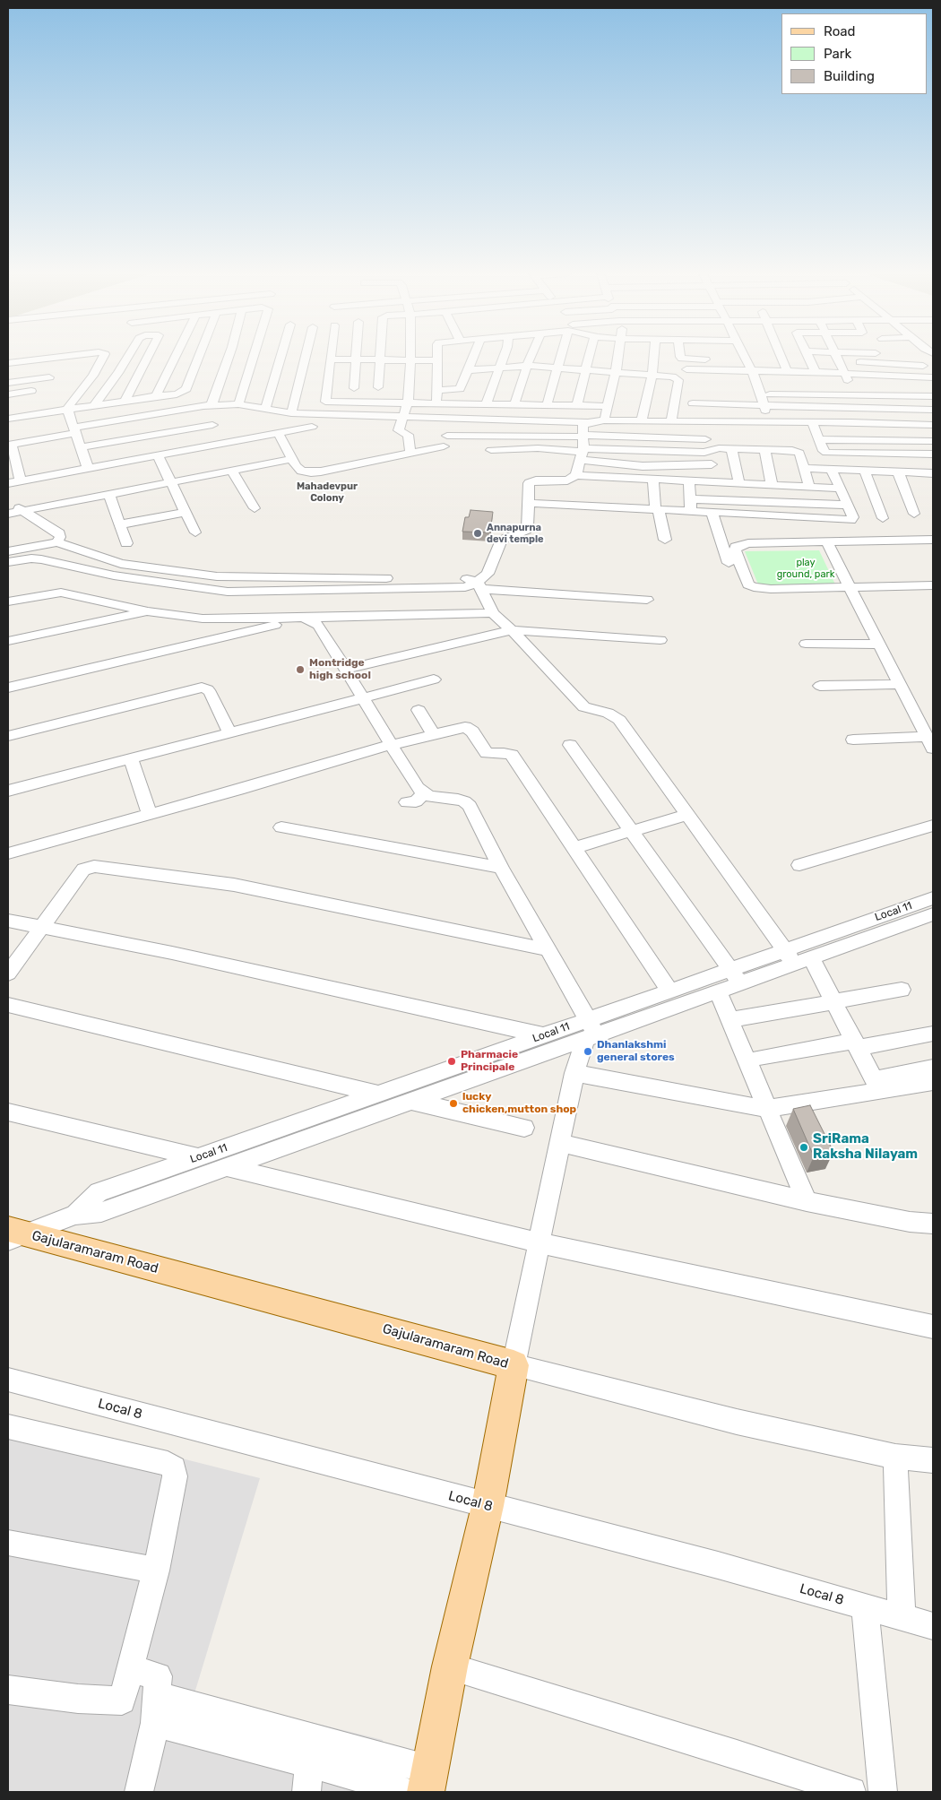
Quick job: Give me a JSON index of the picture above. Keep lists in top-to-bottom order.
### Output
{
  "streets": {
    "main road": ["Gajularamaram Road"],
    "street": ["Local 11", "Local 8"]
  },
  "crossings": [
    ["Local 11", "Gajularamaram Road"],
    ["Gajularamaram Road", "Local 8"]
  ],
  "districts": ["Mahadevpur Colony"],
  "parks": ["play ground, park"],
  "places": [
    "Annapurna devi temple",
    "Montridge high school",
    "Dhanlakshmi general stores",
    "Pharmacie Principale",
    "lucky chicken,mutton shop",
    "SriRama Raksha Nilayam"
  ],
  "legend": ["Road", "Park", "Building"]
}
